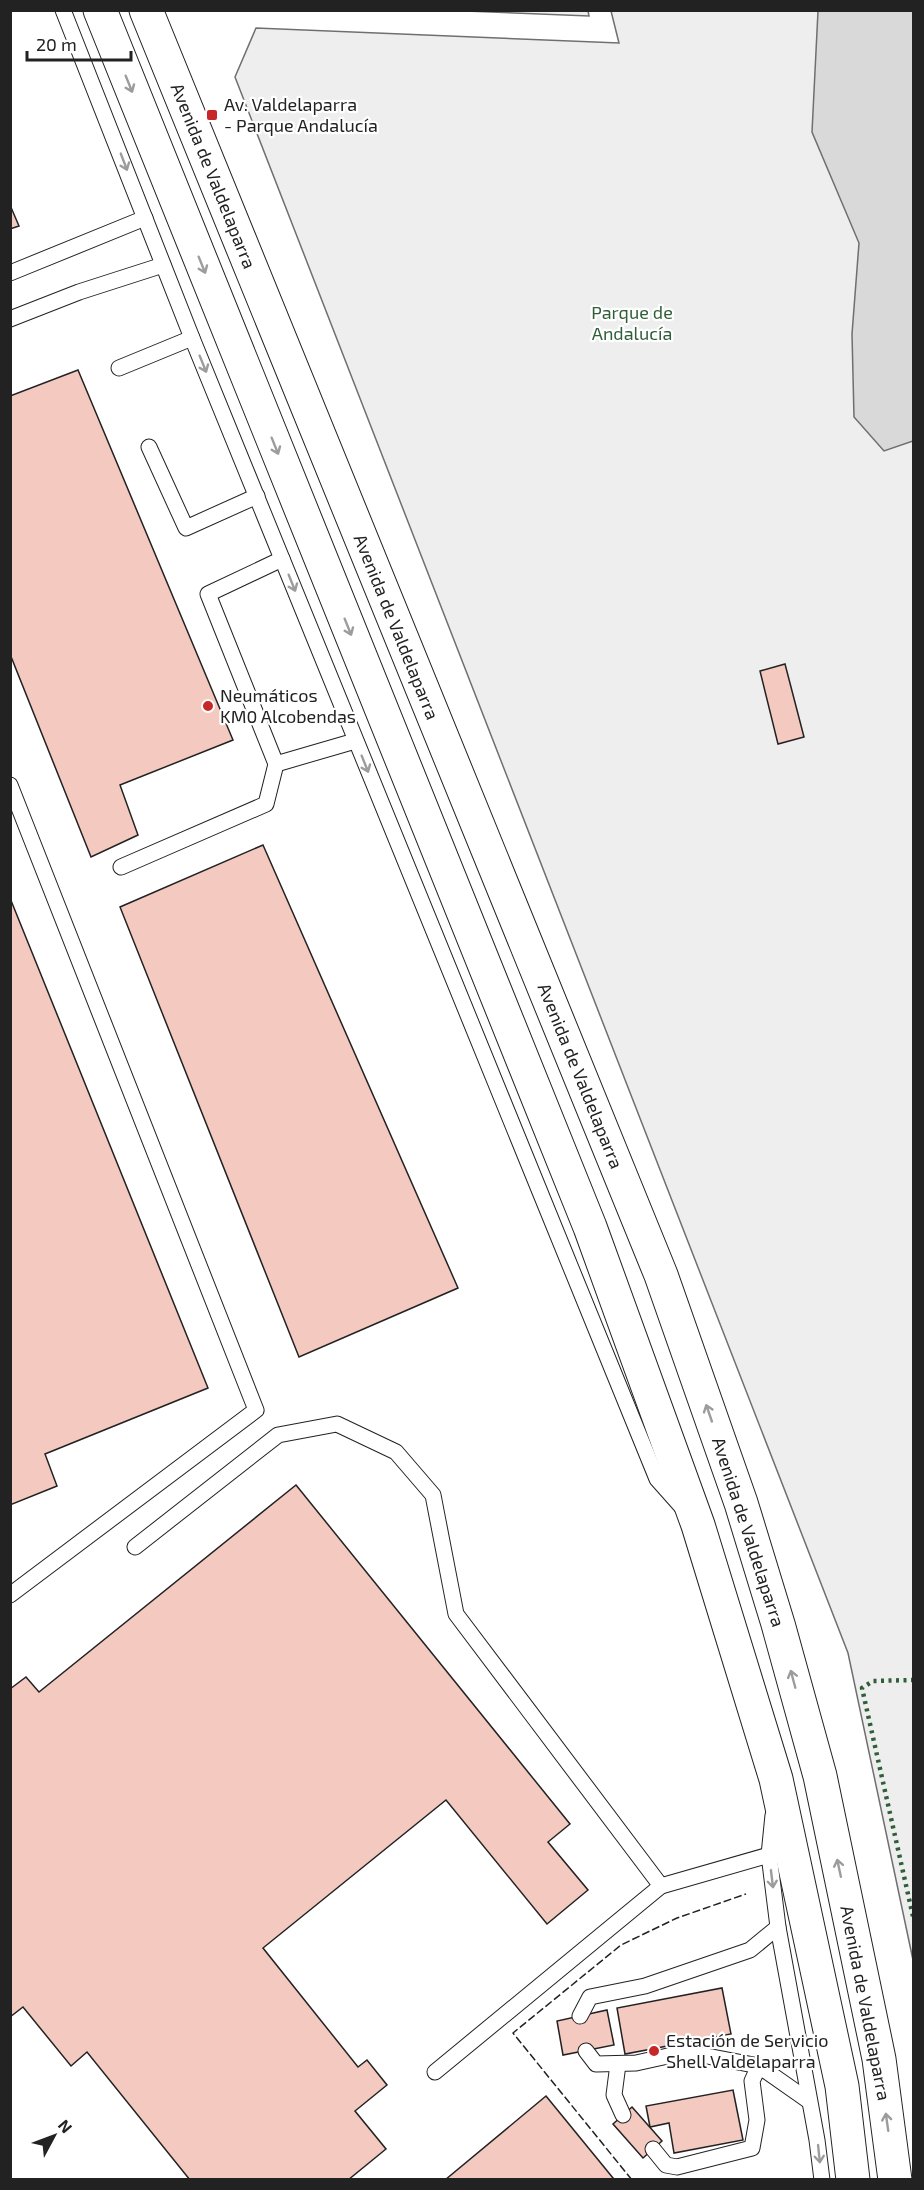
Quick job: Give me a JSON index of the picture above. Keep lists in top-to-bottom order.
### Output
{
  "streets": {
    "highway": ["Avenida de Valdelaparra"]
  },
  "parks": ["Parque de Andalucía"],
  "places": {
    "transit": ["Av. Valdelaparra - Parque Andalucía"],
    "other": ["Neumáticos KM0 Alcobendas", "Estación de Servicio Shell Valdelaparra"]
  },
  "scale_bar": "20 m",
  "north": "top right"
}
